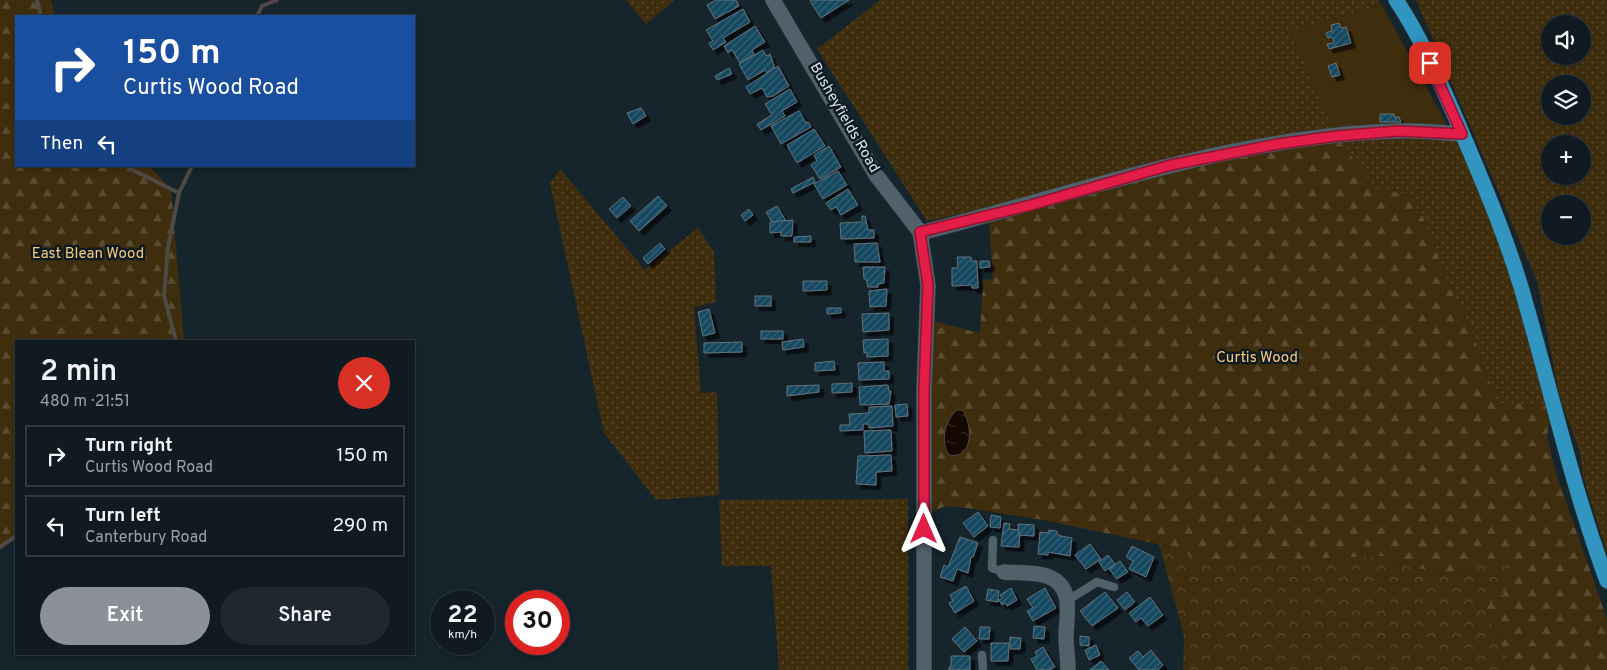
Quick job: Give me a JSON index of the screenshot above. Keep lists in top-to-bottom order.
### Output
{
  "streets": {
    "street": ["Busheyfields Road"]
  },
  "parks": ["East Blean Wood", "Curtis Wood"],
  "page": {
    "map_buttons": ["+", "−"],
    "turn": ["150 m", "Curtis Wood Road"],
    "then": "Then",
    "heading": ["2 min", "480 m · 21:51"],
    "list": [
      {
        "name": "Turn right",
        "note": "Curtis Wood Road",
        "value": "150 m"
      },
      {
        "name": "Turn left",
        "note": "Canterbury Road",
        "value": "290 m"
      }
    ],
    "buttons": ["Exit", "Share"],
    "speed": "22 km/h",
    "limit": "30"
  }
}
